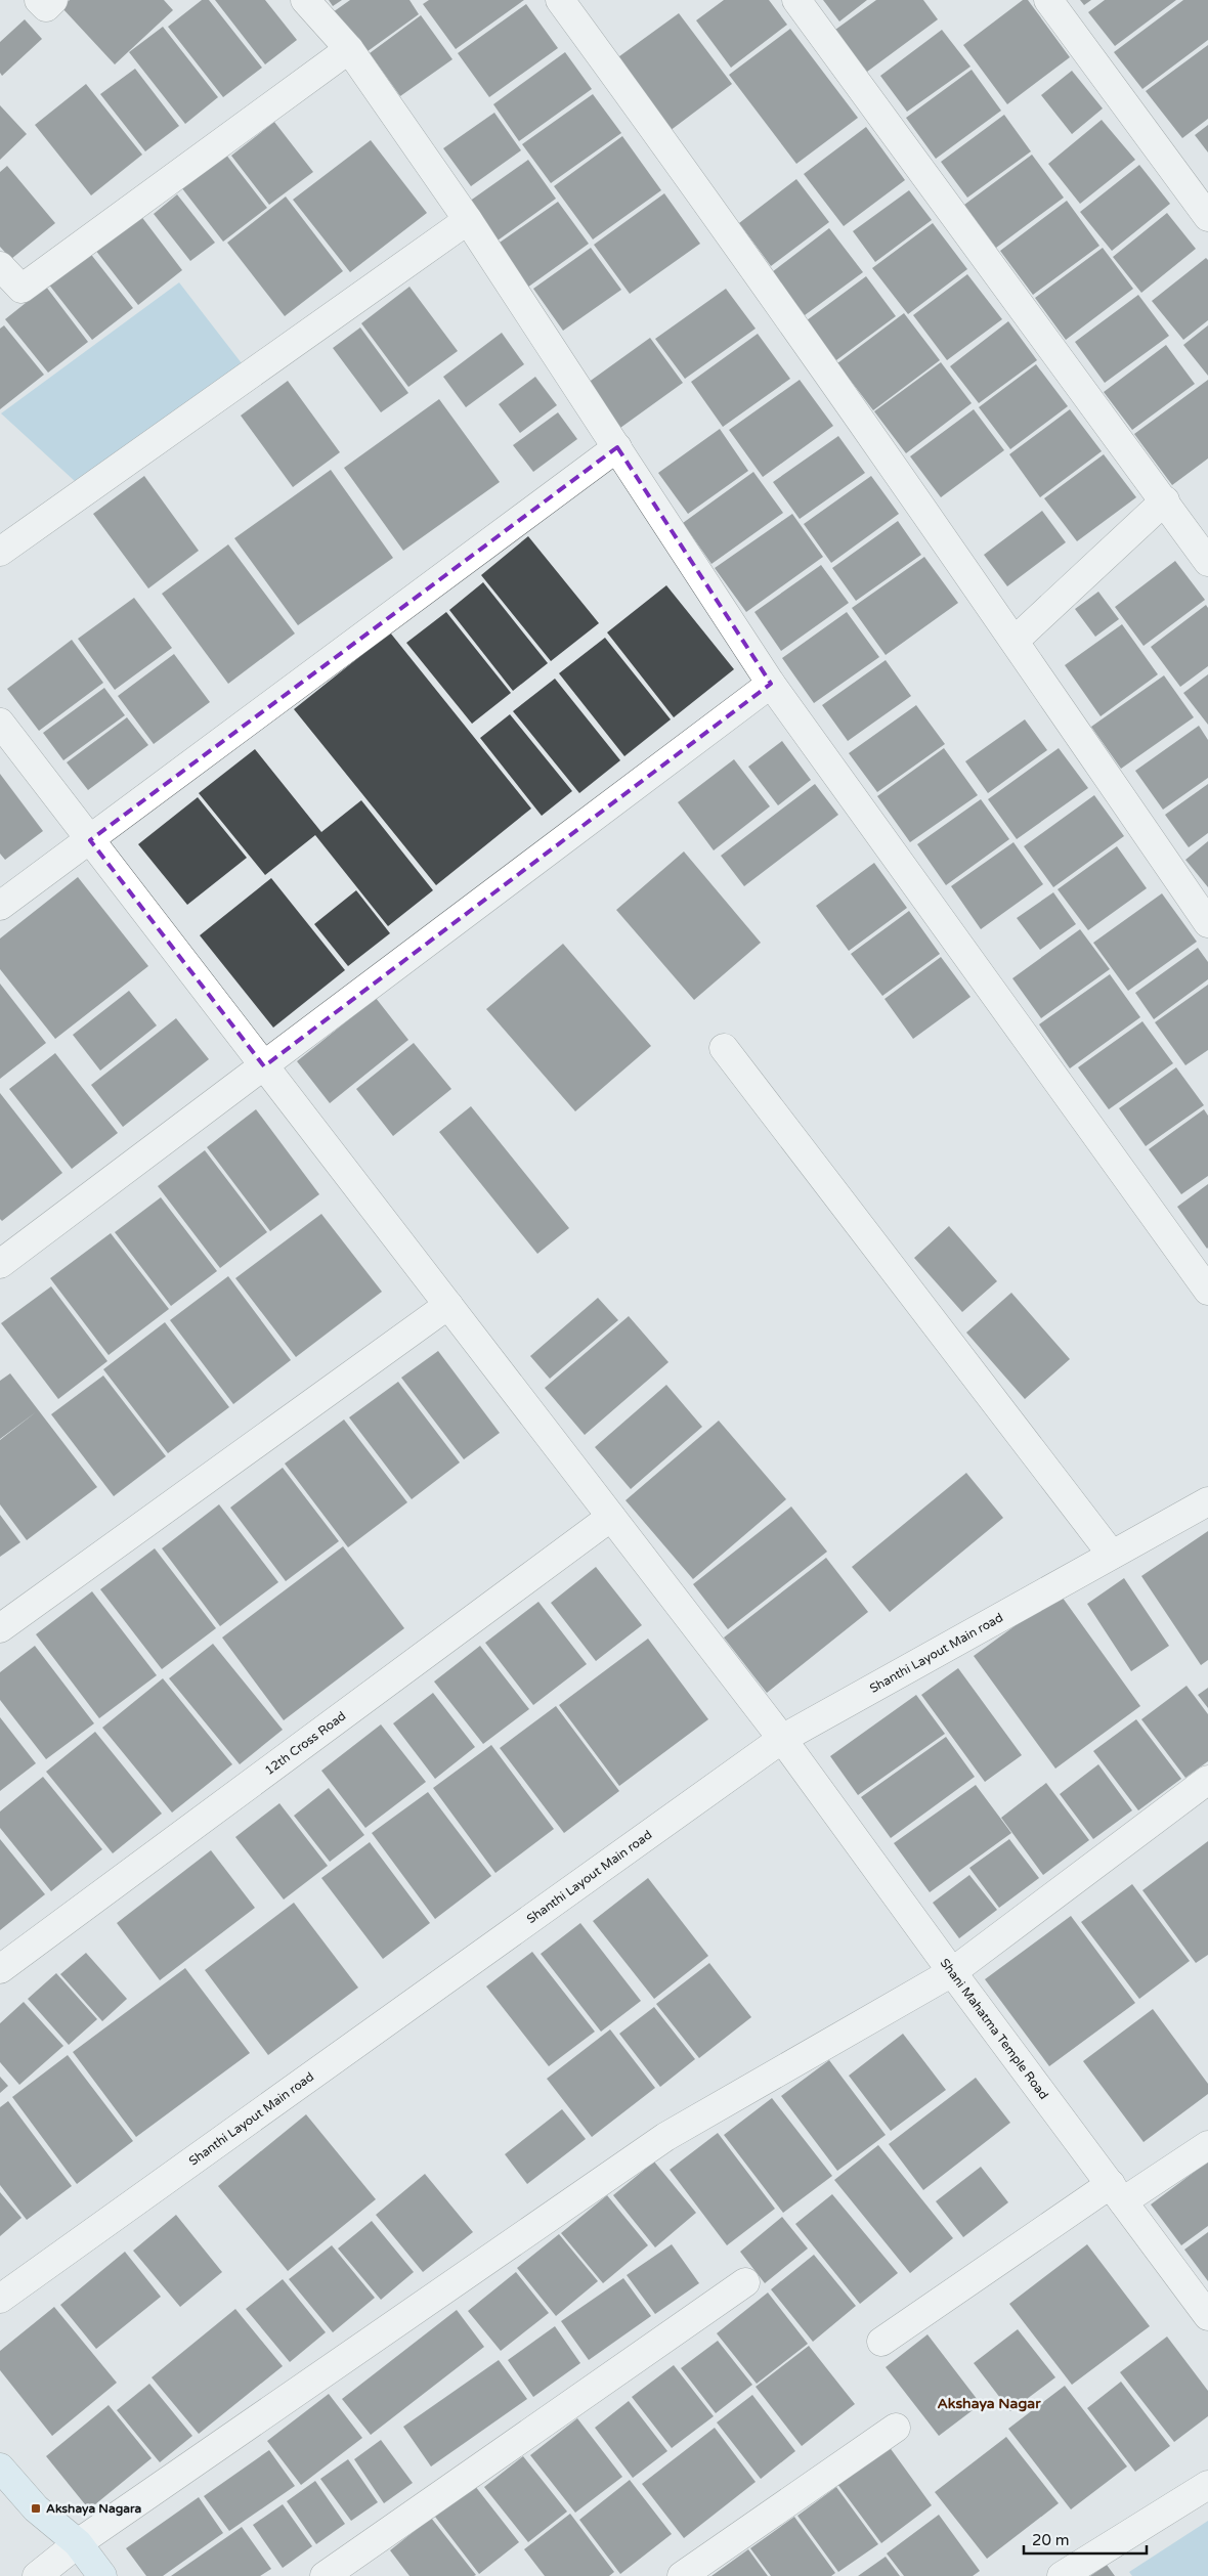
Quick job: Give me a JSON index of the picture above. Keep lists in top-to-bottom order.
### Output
{
  "streets": {
    "street": ["Shanthi Layout Main road", "12th Cross Road", "Shani Mahatma Temple Road"]
  },
  "crossings": [
    ["Shanthi Layout Main road", "Shani Mahatma Temple Road"],
    ["12th Cross Road", "Shani Mahatma Temple Road"]
  ],
  "districts": ["Akshaya Nagar"],
  "places": {
    "transit": ["Akshaya Nagara"]
  },
  "scale_bar": "20 m"
}
